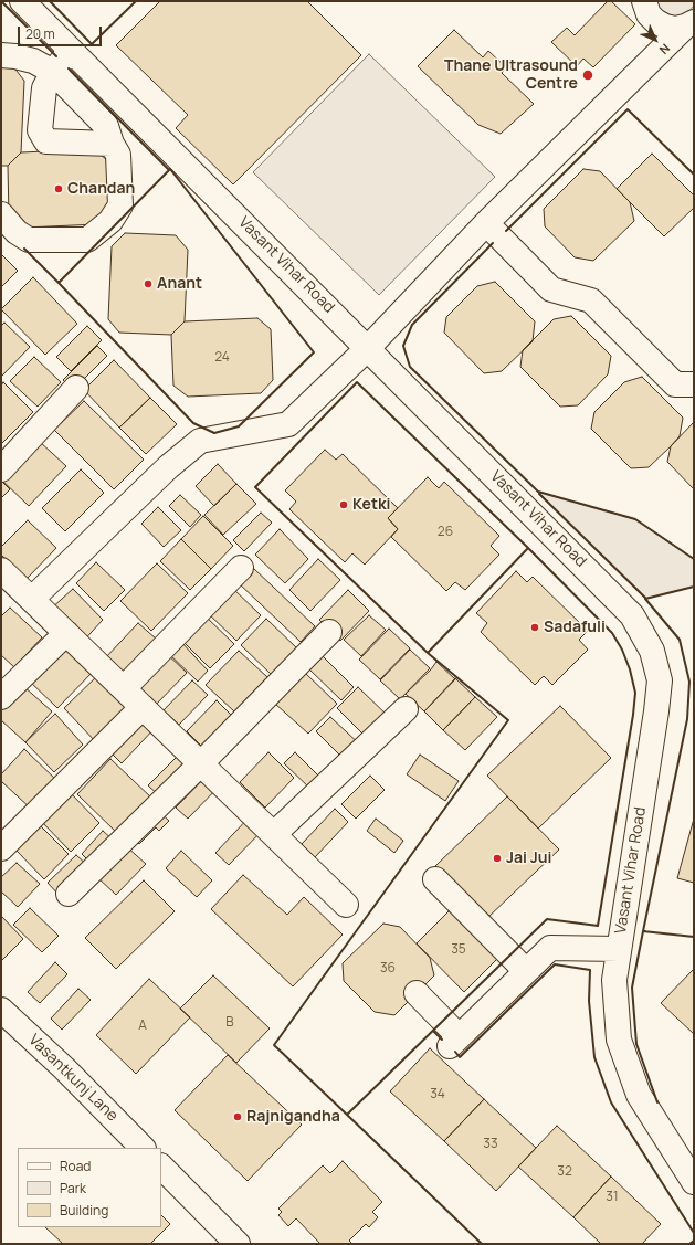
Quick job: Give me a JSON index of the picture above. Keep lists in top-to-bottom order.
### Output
{
  "streets": {
    "street": ["Vasant Vihar Road", "Vasantkunj Lane"]
  },
  "places": [
    "Thane Ultrasound Centre",
    "Chandan",
    "Anant",
    "Ketki",
    "Sadafuli",
    "Jai Jui",
    "Rajnigandha"
  ],
  "house_numbers": [
    "24",
    "26",
    "35",
    "36",
    "B",
    "A",
    "34",
    "33",
    "32",
    "31"
  ],
  "legend": ["Road", "Park", "Building"],
  "scale_bar": "20 m",
  "north": "bottom right"
}
